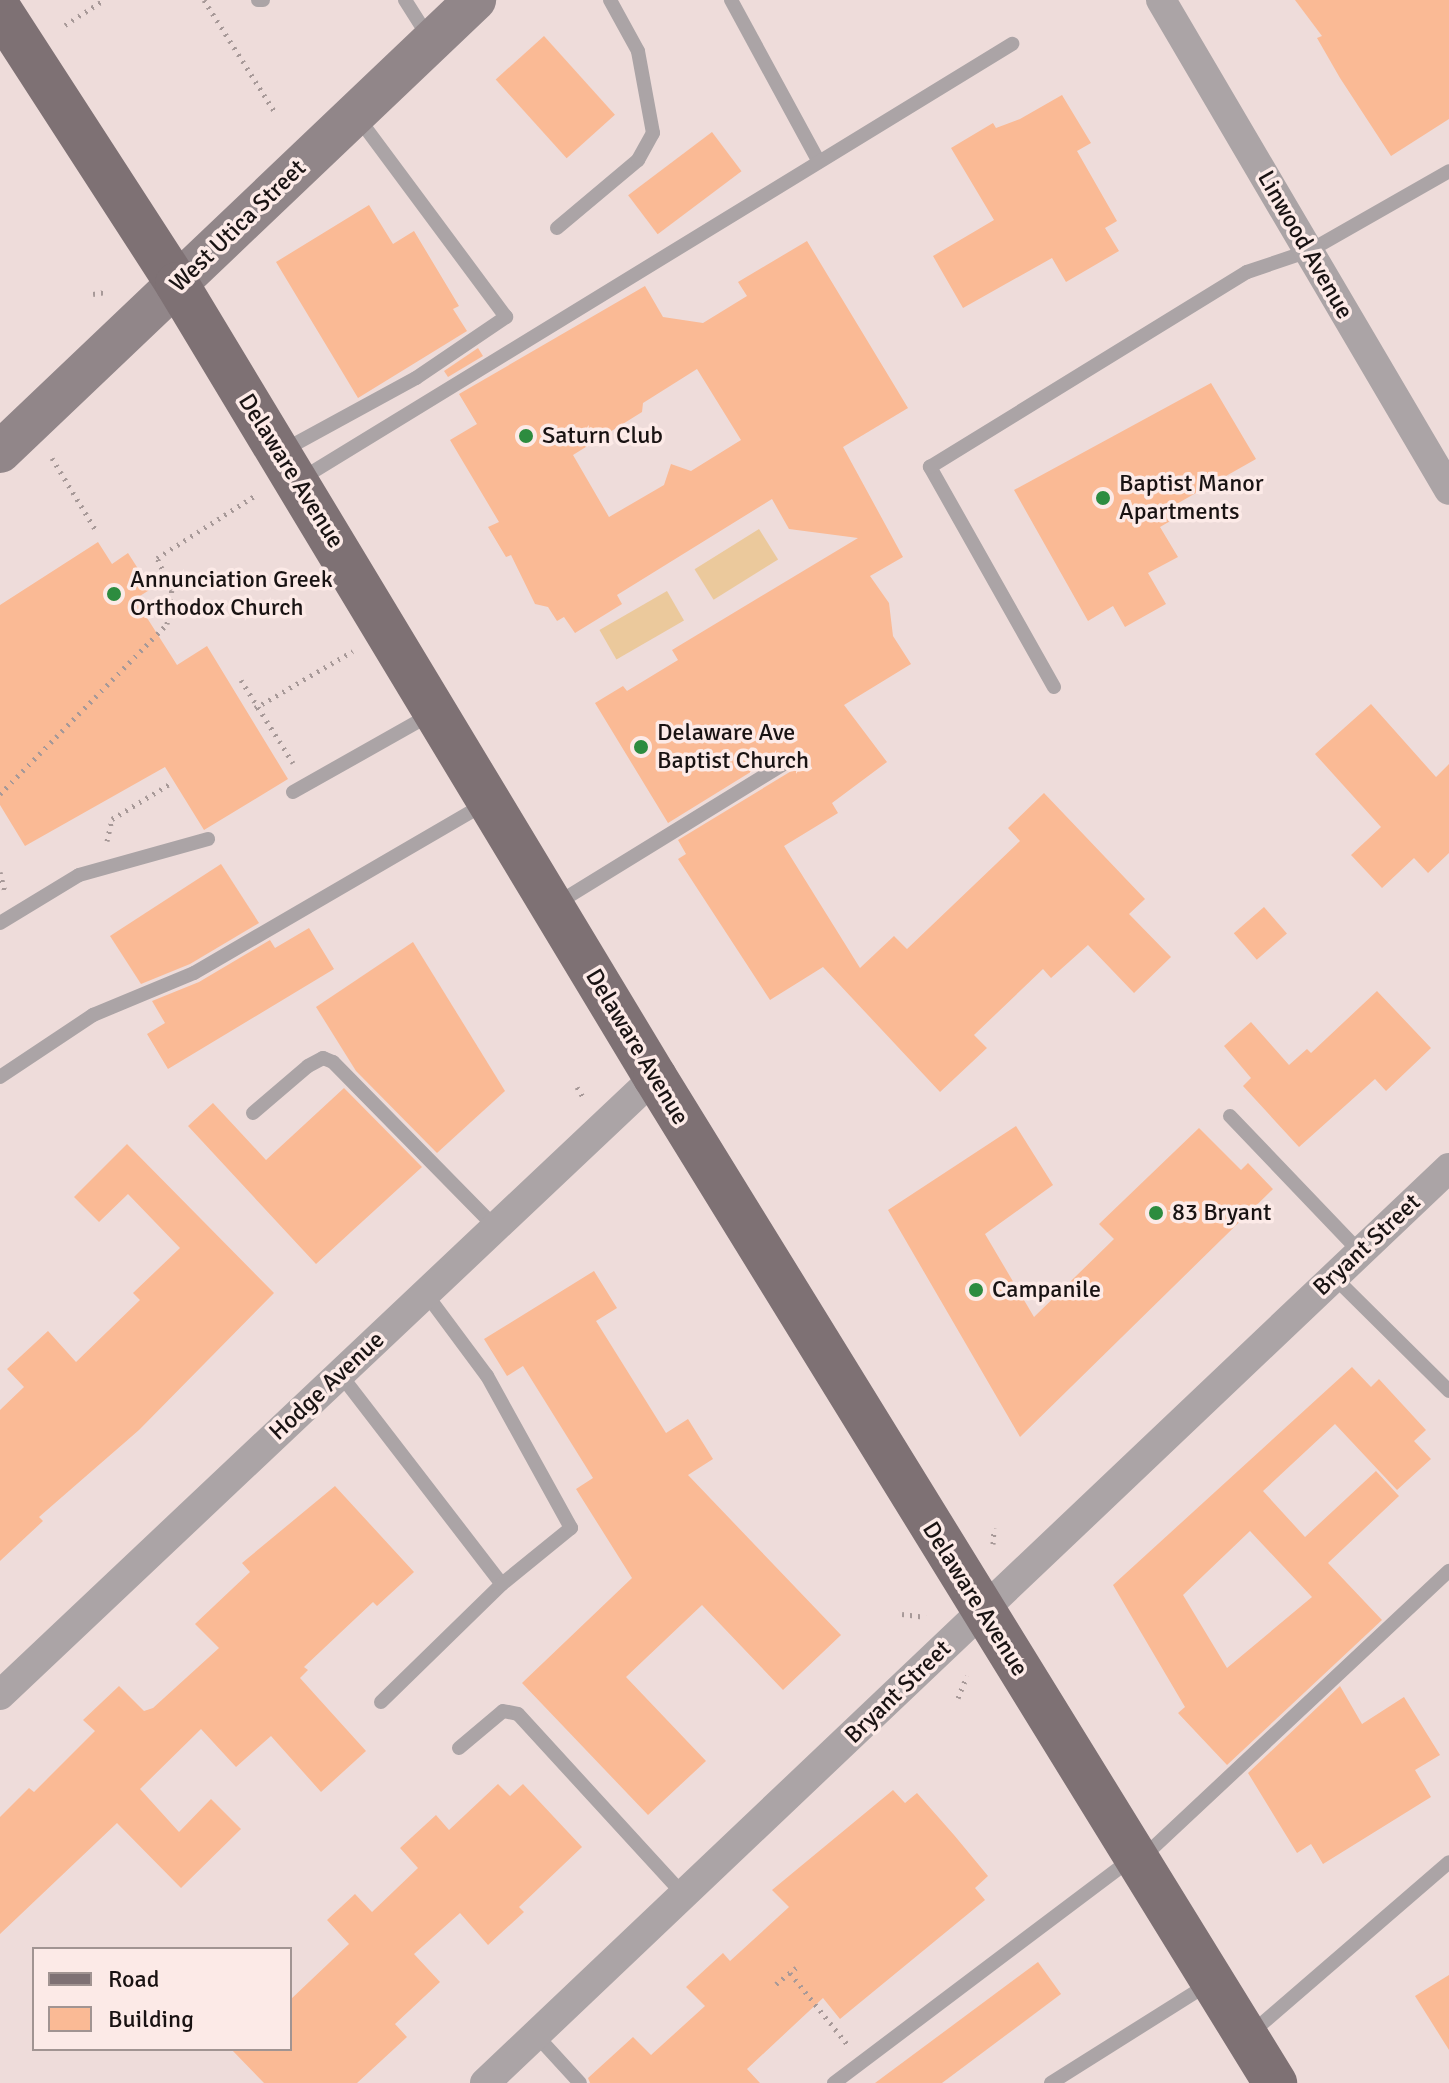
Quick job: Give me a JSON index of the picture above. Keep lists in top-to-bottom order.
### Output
{
  "streets": {
    "main road": ["Delaware Avenue"],
    "street": [
      "West Utica Street",
      "Linwood Avenue",
      "Bryant Street",
      "Hodge Avenue"
    ]
  },
  "crossings": [
    ["West Utica Street", "Delaware Avenue"],
    ["Delaware Avenue", "Bryant Street"],
    ["Delaware Avenue", "Hodge Avenue"]
  ],
  "places": [
    "Saturn Club",
    "Baptist Manor Apartments",
    "Annunciation Greek Orthodox Church",
    "Delaware Ave Baptist Church",
    "83 Bryant",
    "Campanile"
  ],
  "legend": ["Road", "Building"]
}
